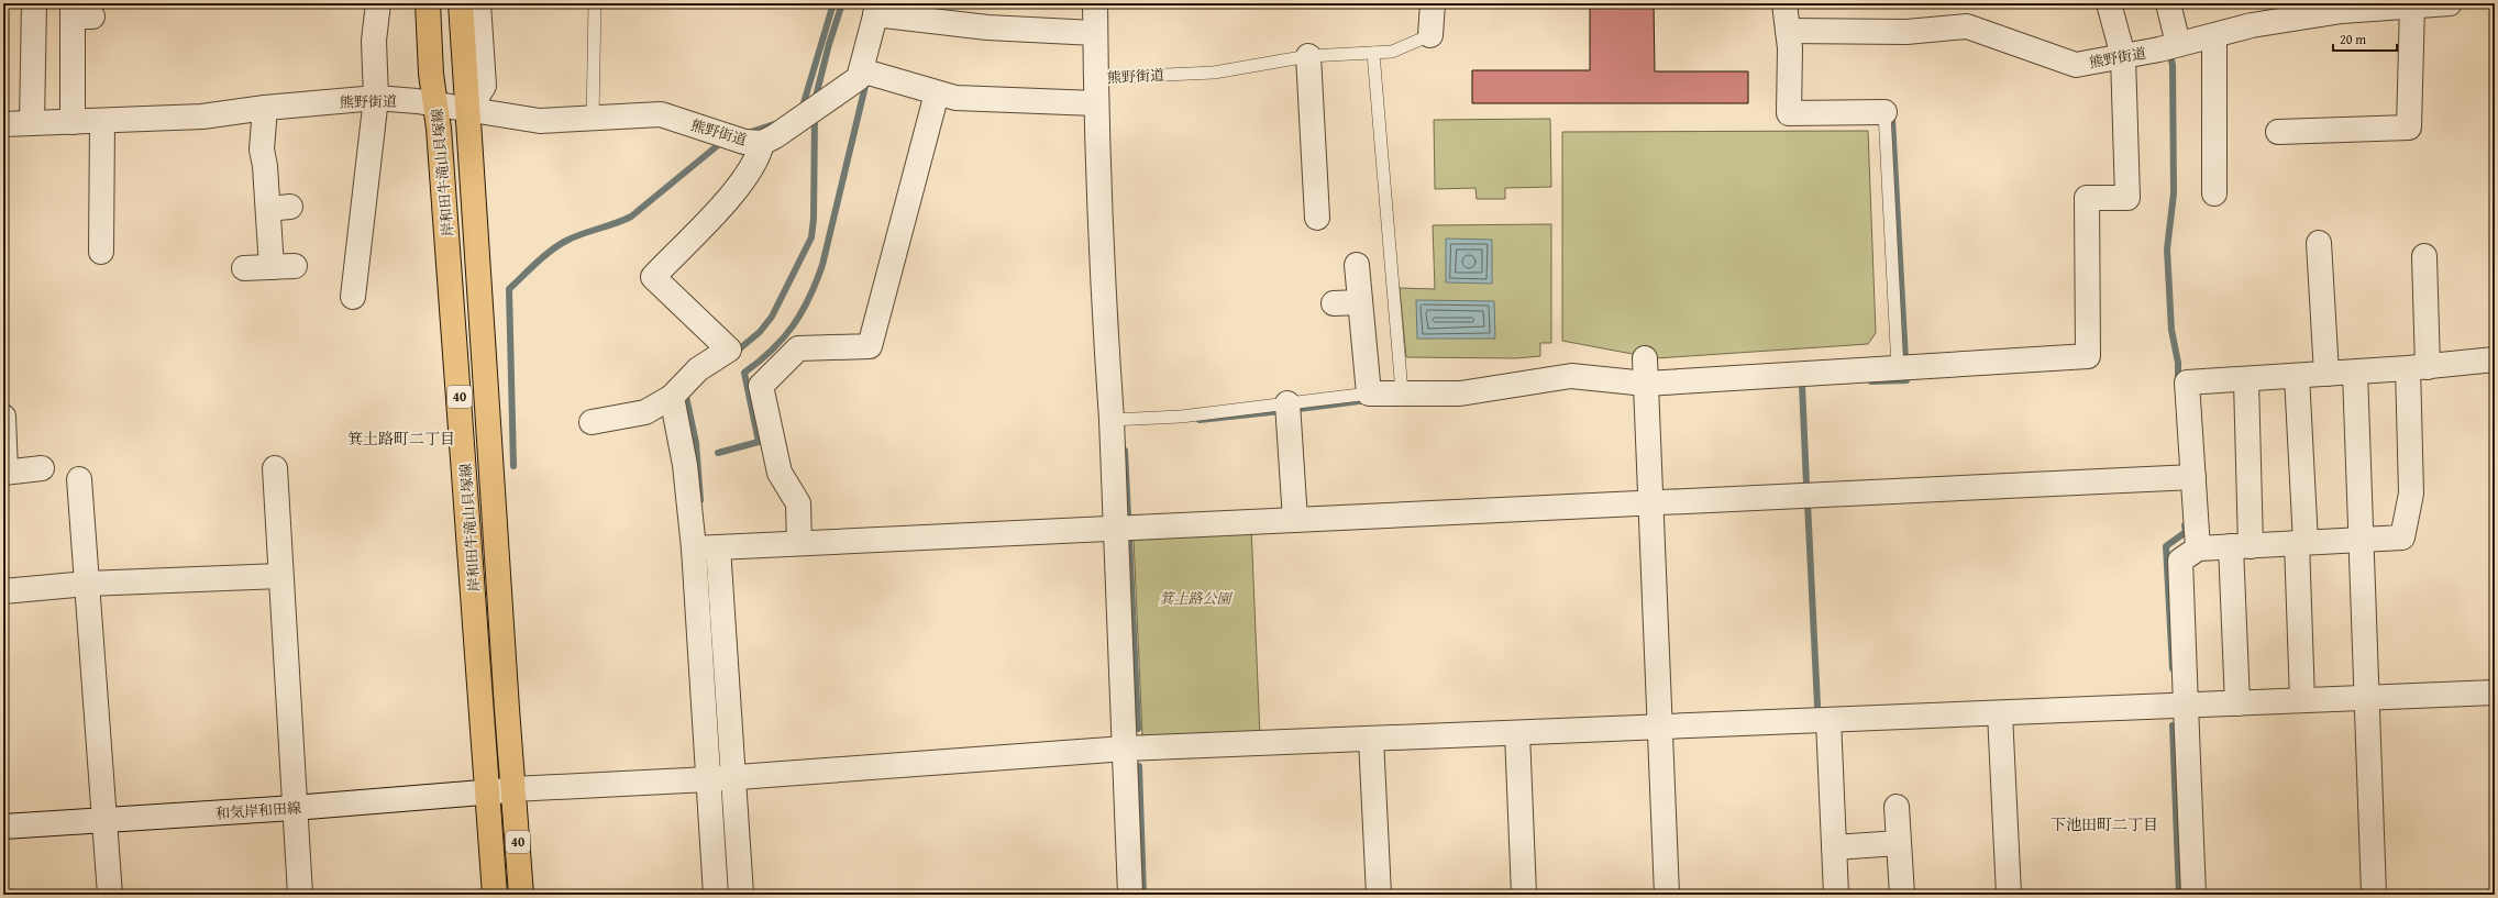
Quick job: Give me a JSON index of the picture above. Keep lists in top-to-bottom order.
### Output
{
  "streets": {
    "main road": ["岸和田牛滝山貝塚線", "40"],
    "street": ["熊野街道", "和気岸和田線"]
  },
  "crossings": [
    ["熊野街道", "岸和田牛滝山貝塚線"],
    ["熊野街道", "和気岸和田線"],
    ["岸和田牛滝山貝塚線", "和気岸和田線"]
  ],
  "districts": ["箕土路町二丁目", "下池田町二丁目"],
  "parks": ["箕土路公園"],
  "scale_bar": "20 m"
}
